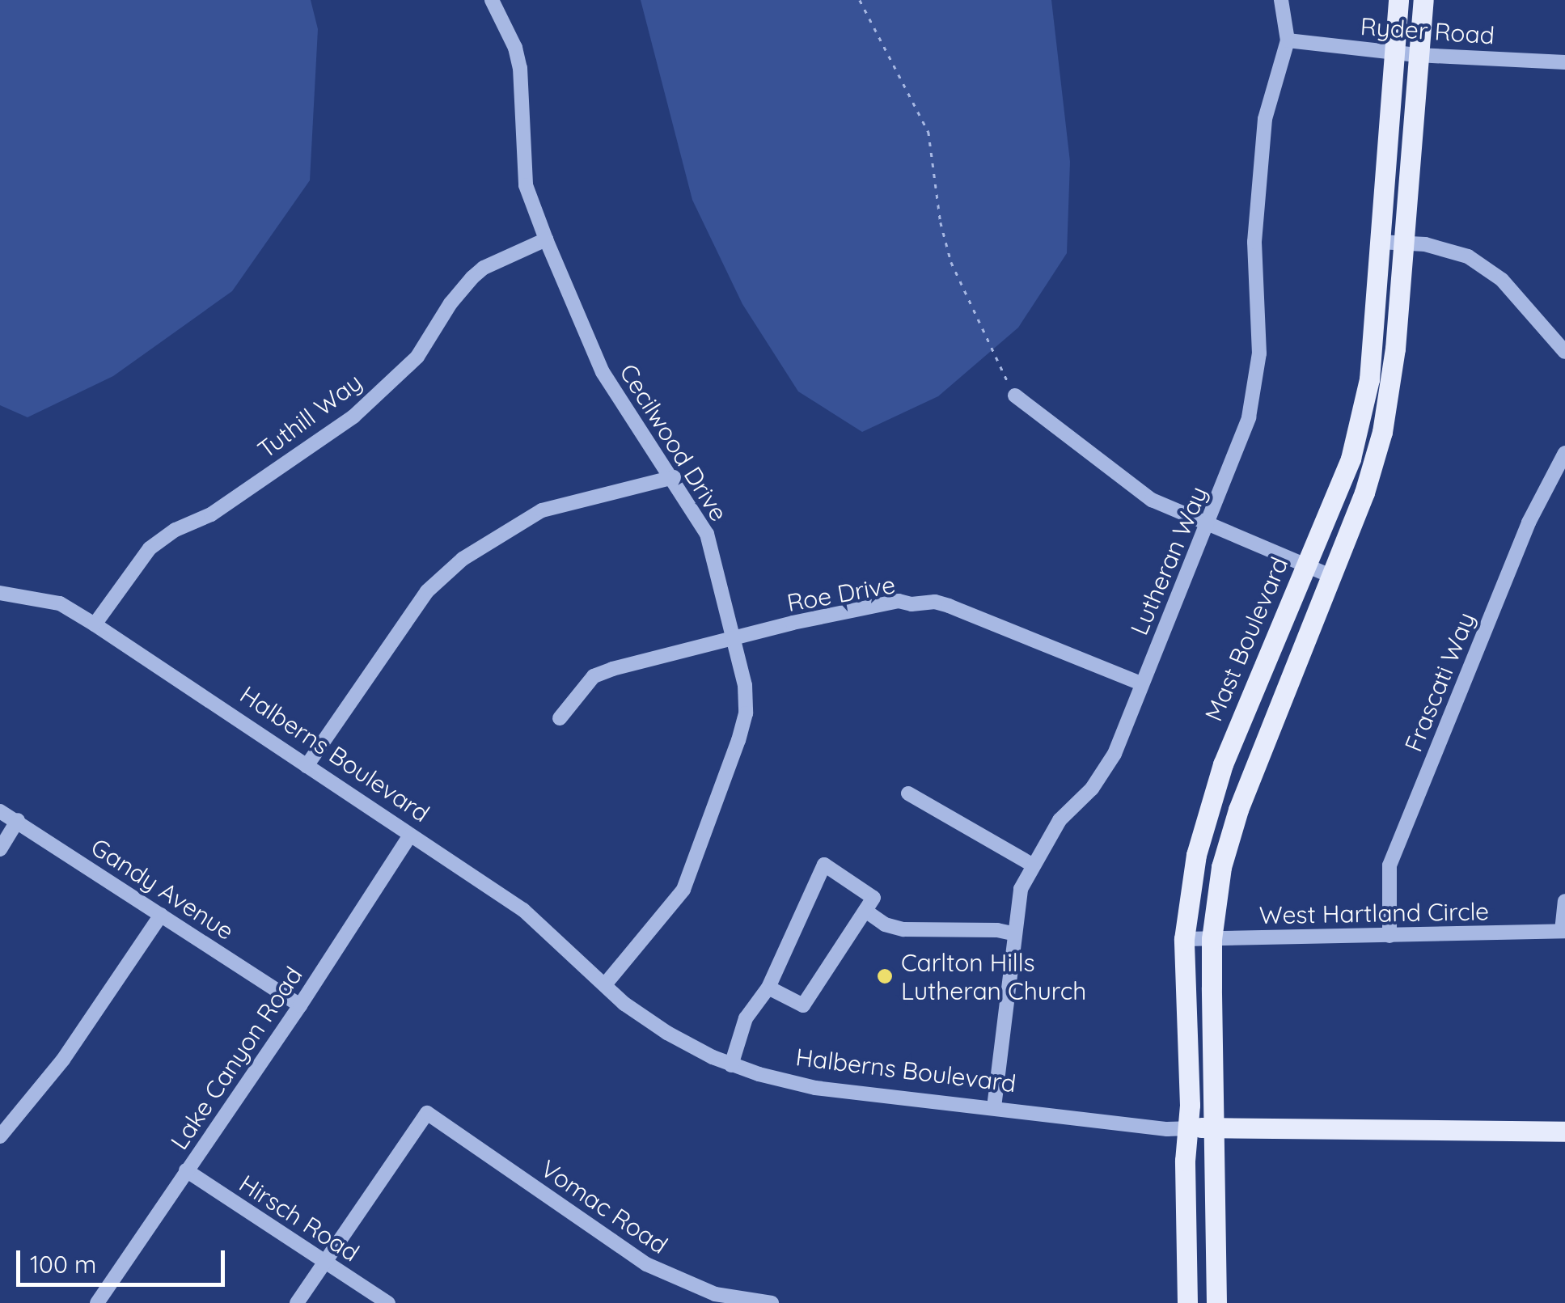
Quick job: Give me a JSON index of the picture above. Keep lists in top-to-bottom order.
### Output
{
  "streets": {
    "main road": ["Mast Boulevard", "Halberns Boulevard"],
    "street": [
      "Ryder Road",
      "Tuthill Way",
      "Cecilwood Drive",
      "Lutheran Way",
      "Roe Drive",
      "Frascati Way",
      "Gandy Avenue",
      "West Hartland Circle",
      "Lake Canyon Road",
      "Vomac Road",
      "Hirsch Road"
    ]
  },
  "crossings": [
    ["Ryder Road", "Lutheran Way"],
    ["Ryder Road", "Mast Boulevard"],
    ["Tuthill Way", "Cecilwood Drive"],
    ["Tuthill Way", "Halberns Boulevard"],
    ["Cecilwood Drive", "Roe Drive"],
    ["Cecilwood Drive", "Halberns Boulevard"],
    ["Lutheran Way", "Roe Drive"],
    ["Lutheran Way", "Halberns Boulevard"],
    ["Mast Boulevard", "Halberns Boulevard"],
    ["Mast Boulevard", "West Hartland Circle"],
    ["Frascati Way", "West Hartland Circle"],
    ["Halberns Boulevard", "Lake Canyon Road"],
    ["Gandy Avenue", "Lake Canyon Road"],
    ["Lake Canyon Road", "Hirsch Road"],
    ["Vomac Road", "Hirsch Road"]
  ],
  "places": ["Carlton Hills Lutheran Church"],
  "scale_bar": "100 m"
}
